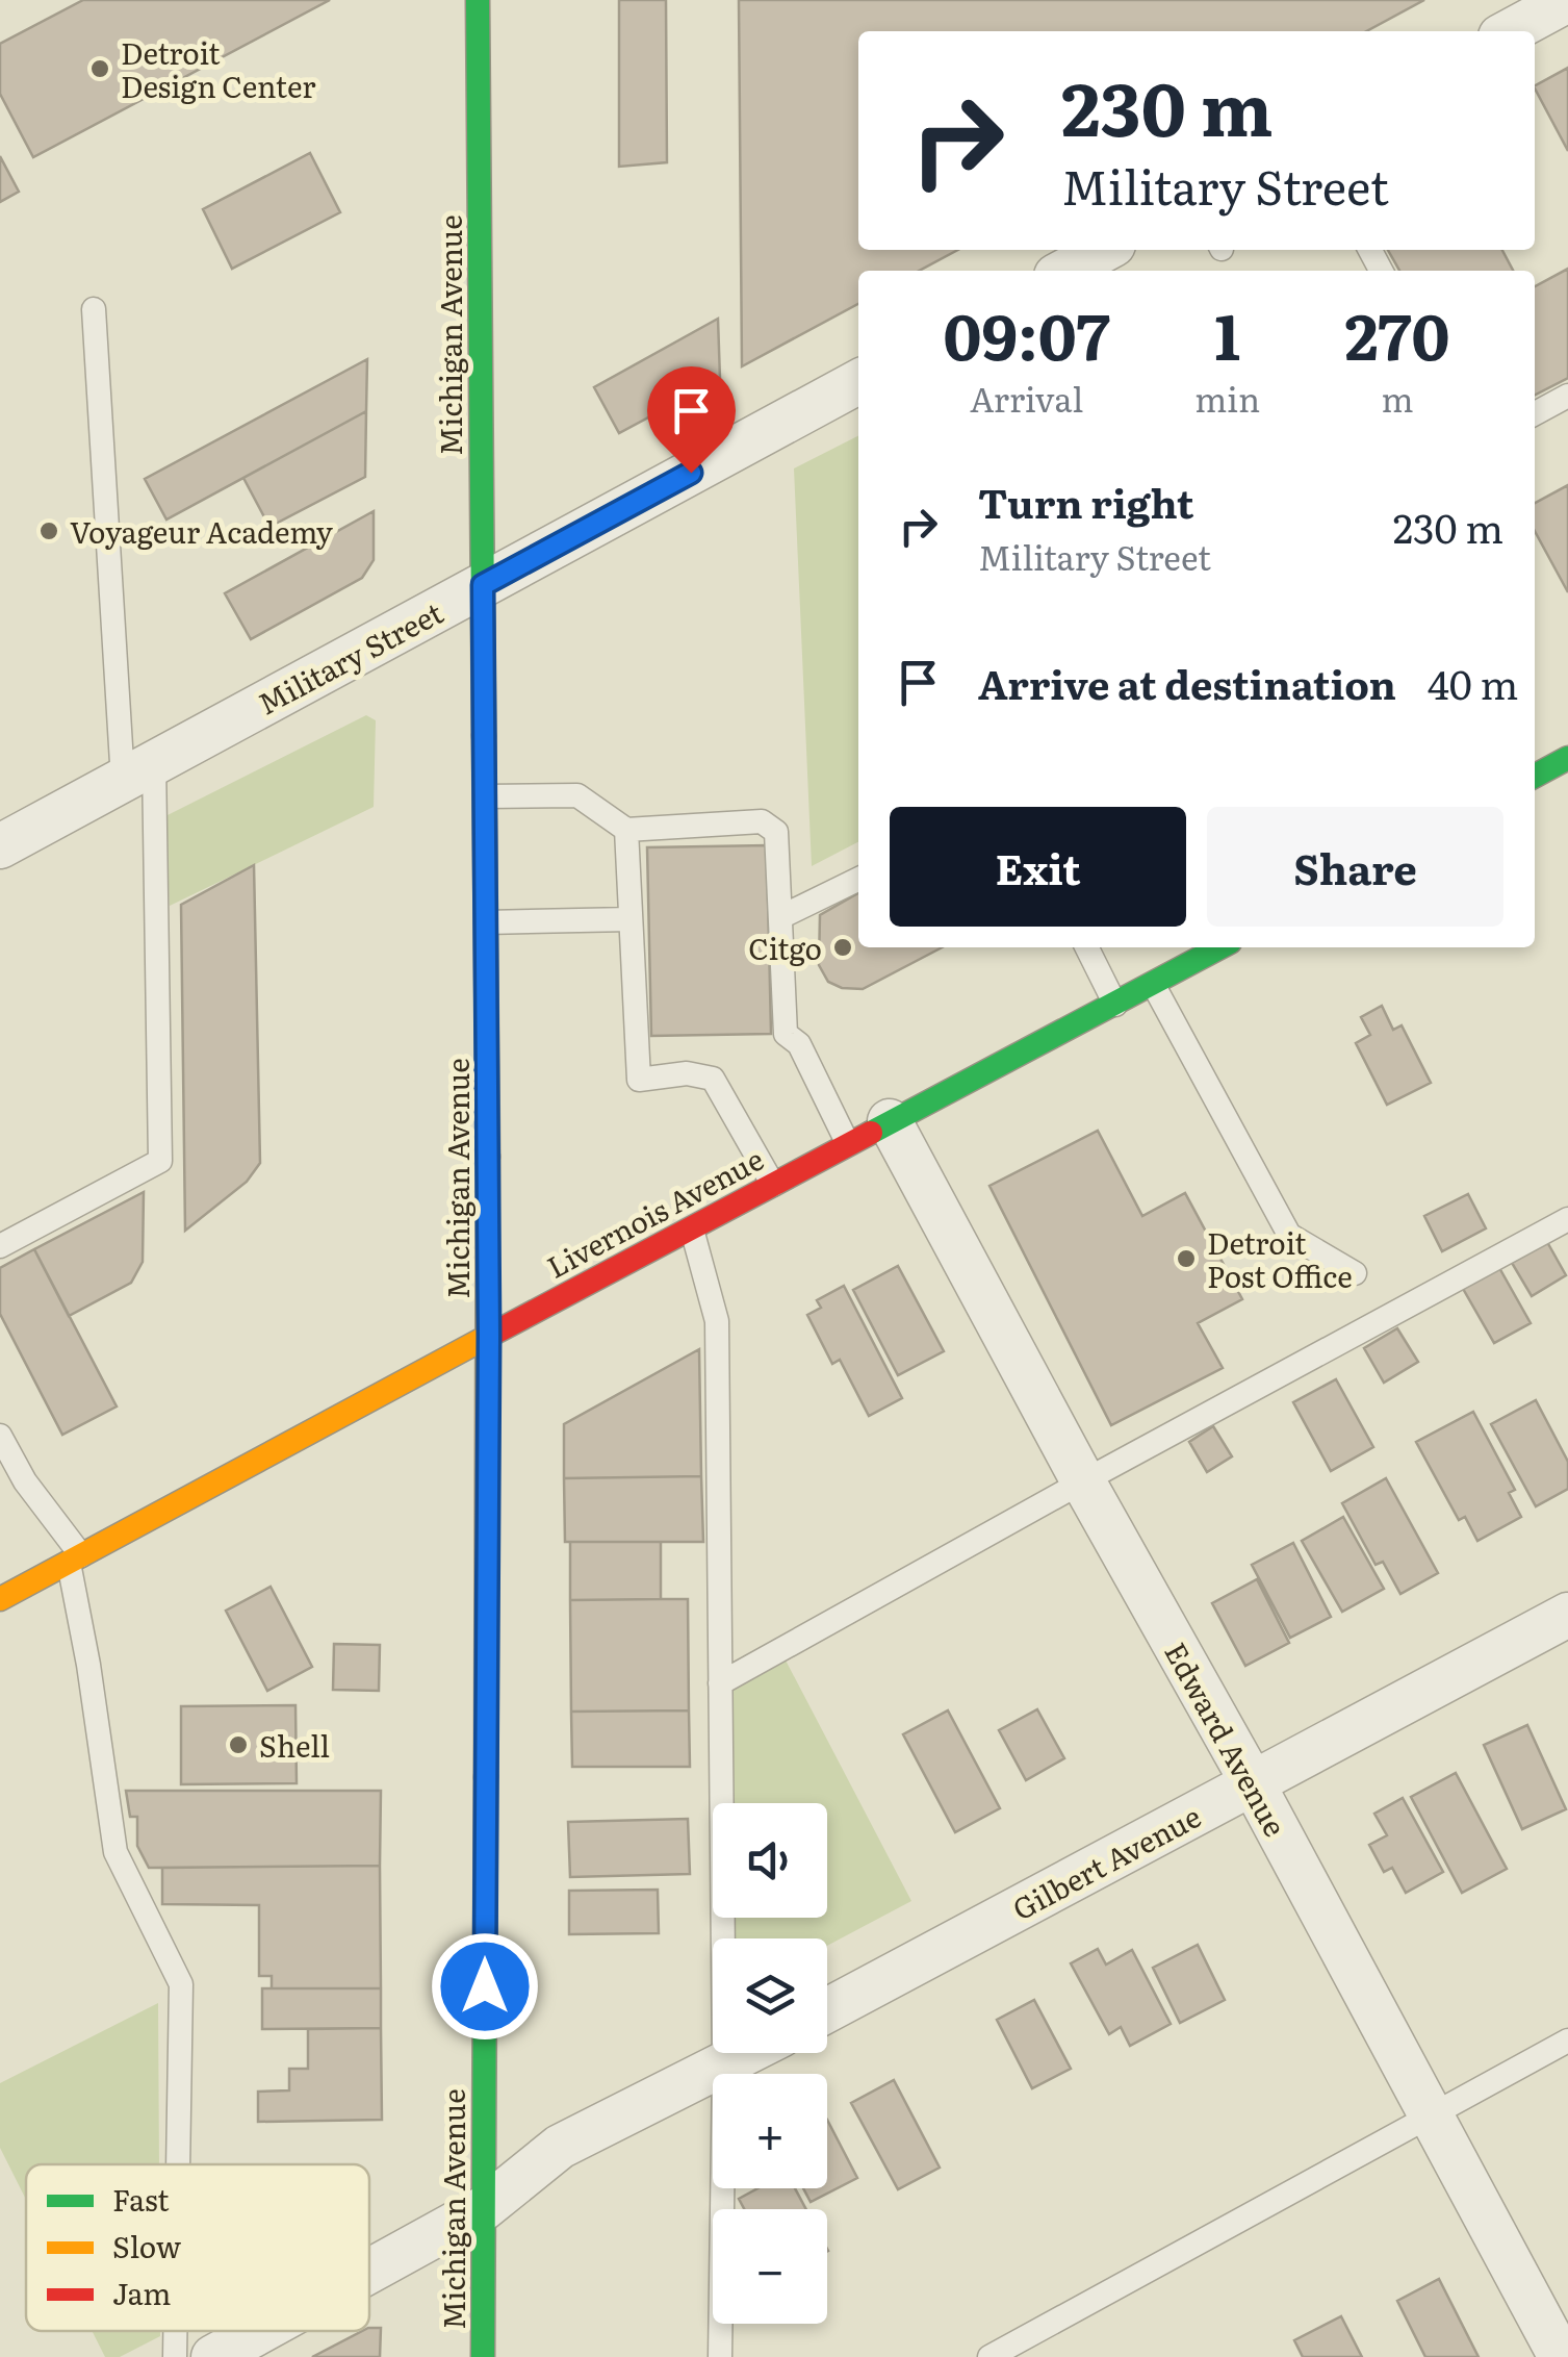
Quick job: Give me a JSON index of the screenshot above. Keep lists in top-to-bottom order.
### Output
{
  "streets": {
    "main road": ["Michigan Avenue", "Livernois Avenue"],
    "street": ["Military Street", "Edward Avenue", "Gilbert Avenue"]
  },
  "crossings": [
    ["Michigan Avenue", "Military Street"],
    ["Michigan Avenue", "Livernois Avenue"],
    ["Livernois Avenue", "Edward Avenue"],
    ["Edward Avenue", "Gilbert Avenue"]
  ],
  "places": [
    "Detroit Design Center",
    "Voyageur Academy",
    "Citgo",
    "Detroit Post Office",
    "Shell"
  ],
  "legend": ["Fast", "Slow", "Jam"],
  "page": {
    "turn": ["230 m", "Military Street"],
    "eta": [
      "09:07",
      "Arrival",
      "1",
      "min",
      "270",
      "m"
    ],
    "list": [
      {
        "name": "Turn right",
        "note": "Military Street",
        "value": "230 m"
      },
      {
        "name": "Arrive at destination",
        "value": "40 m"
      }
    ],
    "buttons": ["Exit", "Share"],
    "map_buttons": ["+", "−"]
  }
}
